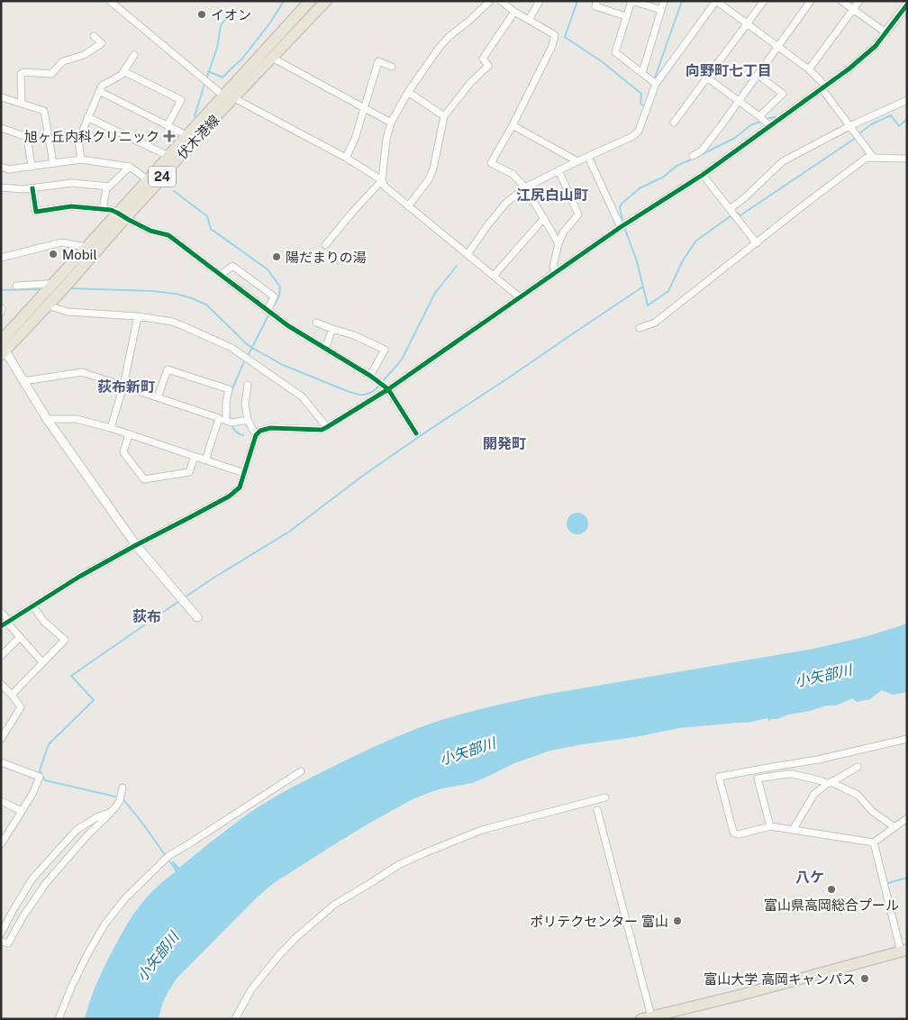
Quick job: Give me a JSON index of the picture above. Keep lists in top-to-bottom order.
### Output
{
  "streets": {
    "main road": ["伏木港線", "24"]
  },
  "districts": [
    "向野町七丁目",
    "江尻白山町",
    "荻布新町",
    "開発町",
    "荻布",
    "八ケ"
  ],
  "water": ["小矢部川"],
  "places": {
    "other": [
      "イオン",
      "Mobil",
      "陽だまりの湯",
      "富山県高岡総合プール",
      "ポリテクセンター 富山",
      "富山大学 高岡キャンパス"
    ],
    "health": ["旭ヶ丘内科クリニック"]
  }
}
